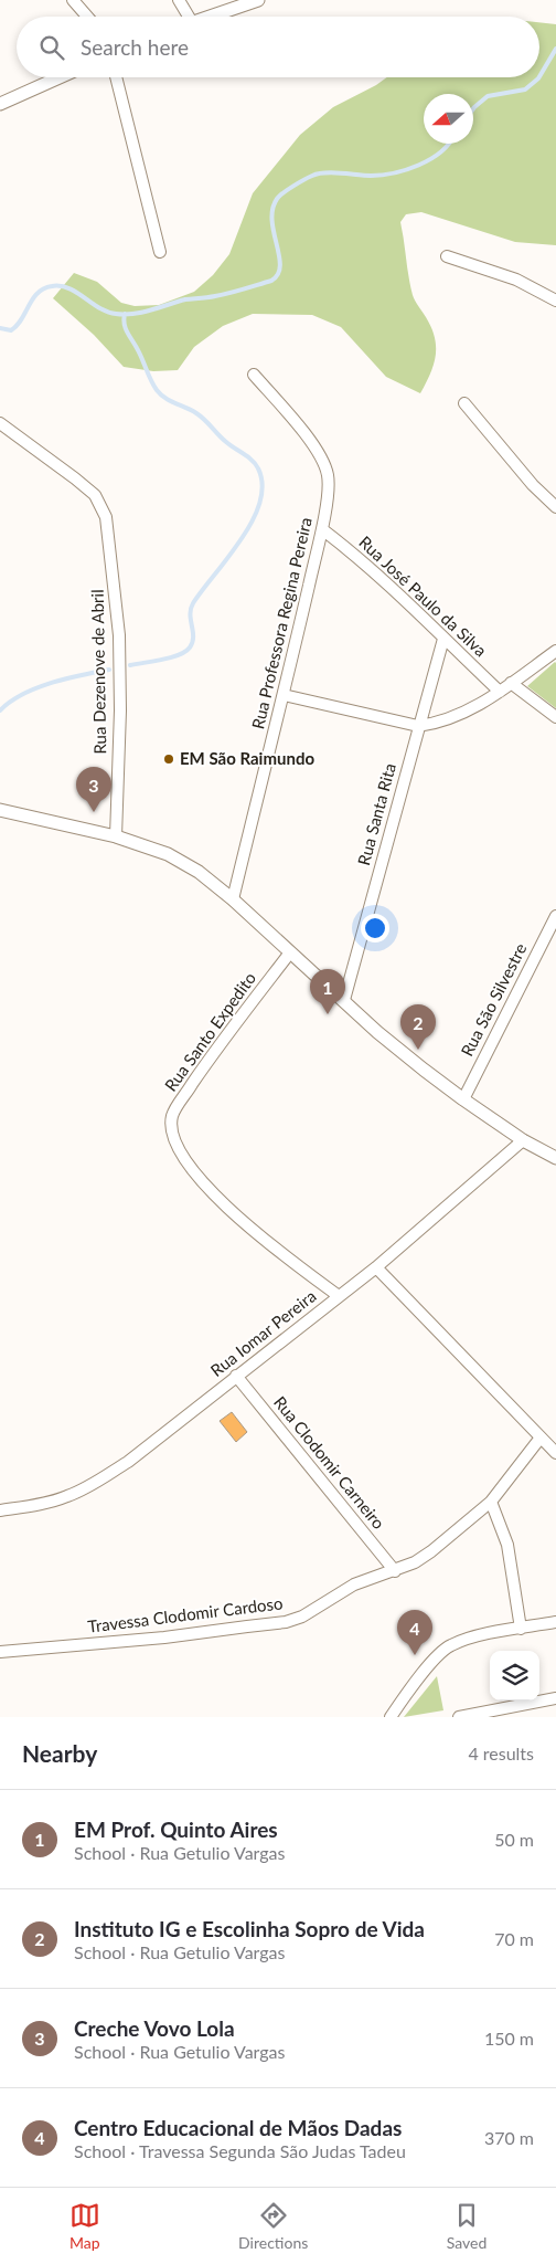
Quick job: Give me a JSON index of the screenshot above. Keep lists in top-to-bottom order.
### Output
{
  "streets": {
    "street": [
      "Rua José Paulo da Silva",
      "Rua Professora Regina Pereira",
      "Rua Dezenove de Abril",
      "Rua Santa Rita",
      "Rua São Silvestre",
      "Rua Santo Expedito",
      "Rua Iomar Pereira",
      "Rua Clodomir Carneiro",
      "Travessa Clodomir Cardoso"
    ]
  },
  "crossings": [
    ["Rua José Paulo da Silva", "Rua Professora Regina Pereira"],
    ["Rua José Paulo da Silva", "Rua Santa Rita"],
    ["Rua Santo Expedito", "Rua Iomar Pereira"],
    ["Rua Iomar Pereira", "Rua Clodomir Carneiro"],
    ["Rua Clodomir Carneiro", "Travessa Clodomir Cardoso"]
  ],
  "places": ["EM São Raimundo"],
  "north": "left",
  "page": {
    "search": "Search here",
    "pins": [
      "3",
      "1",
      "2",
      "4"
    ],
    "heading": ["Nearby", "4 results"],
    "list": [
      {
        "mark": "1",
        "name": "EM Prof. Quinto Aires",
        "note": "School · Rua Getulio Vargas",
        "value": "50 m"
      },
      {
        "mark": "2",
        "name": "Instituto IG e Escolinha Sopro de Vida",
        "note": "School · Rua Getulio Vargas",
        "value": "70 m"
      },
      {
        "mark": "3",
        "name": "Creche Vovo Lola",
        "note": "School · Rua Getulio Vargas",
        "value": "150 m"
      },
      {
        "mark": "4",
        "name": "Centro Educacional de Mãos Dadas",
        "note": "School · Travessa Segunda São Judas Tadeu",
        "value": "370 m"
      }
    ],
    "nav": ["Map", "Directions", "Saved"]
  }
}
